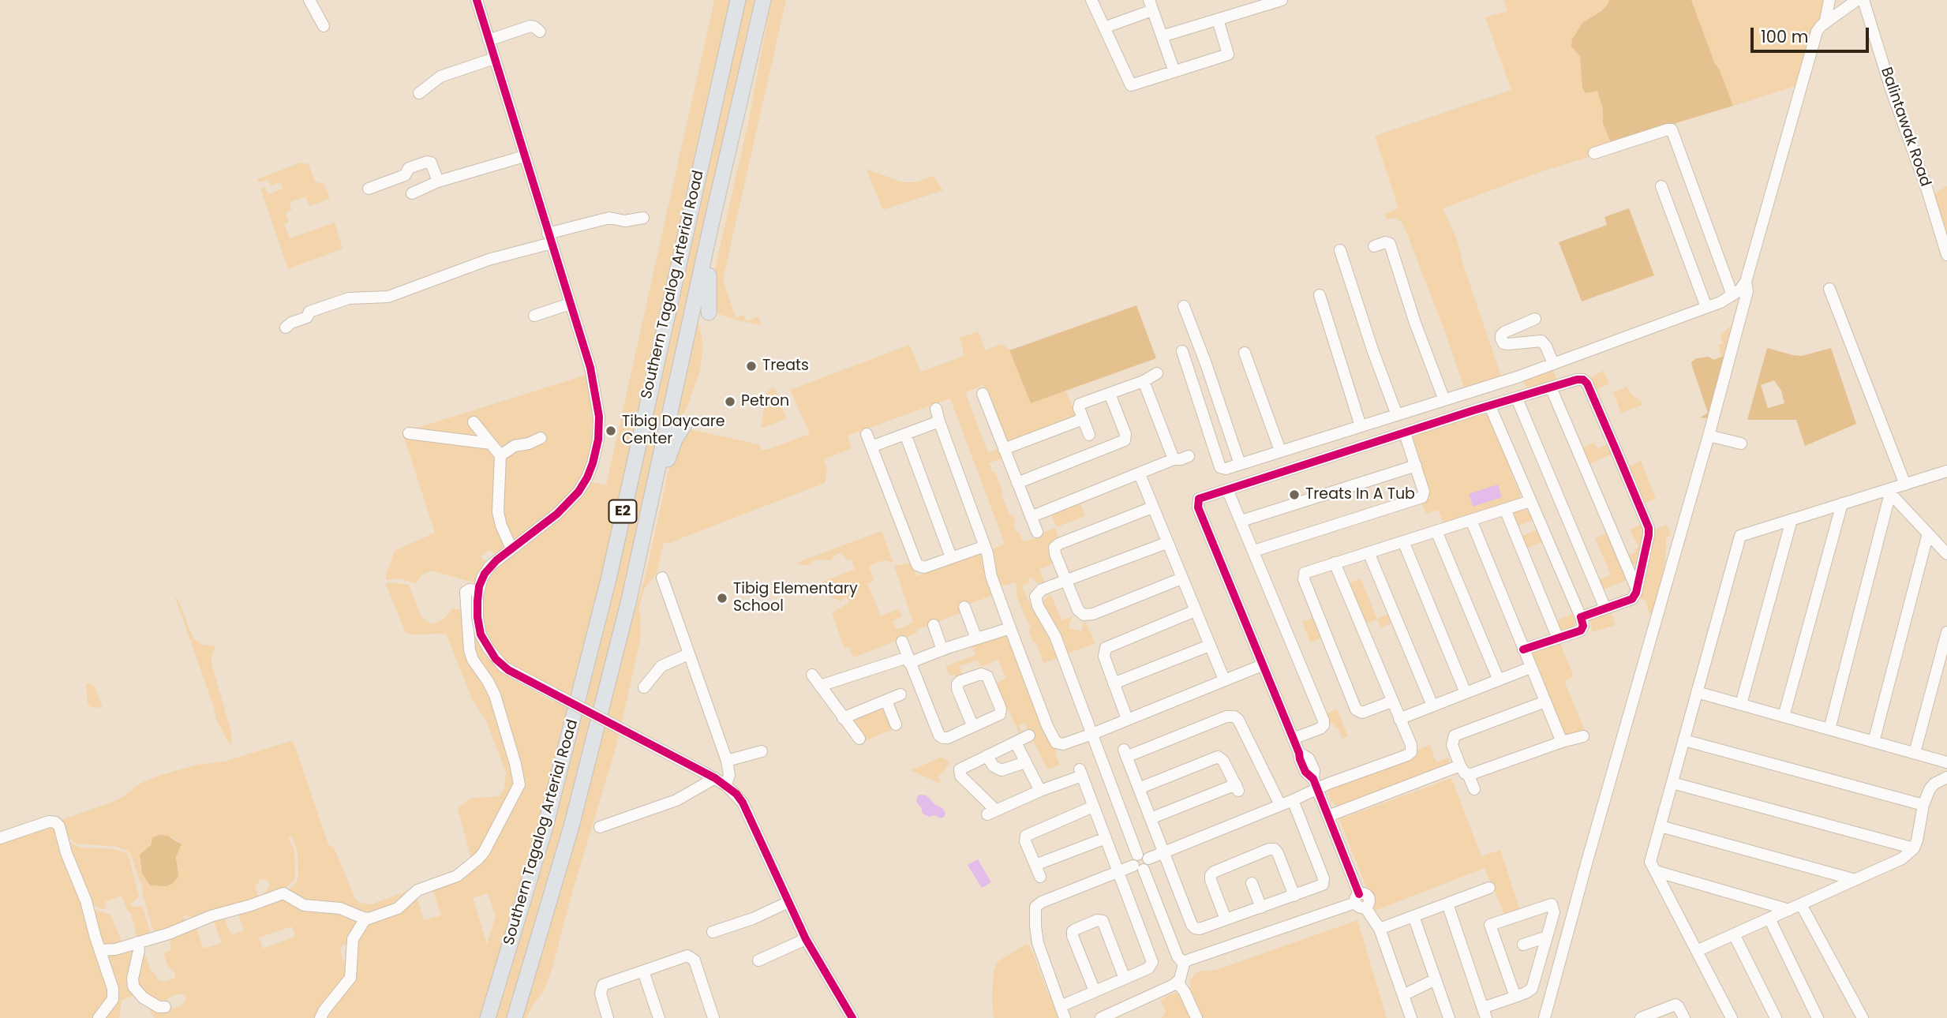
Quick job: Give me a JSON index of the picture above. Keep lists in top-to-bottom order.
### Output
{
  "streets": {
    "highway": ["Southern Tagalog Arterial Road", "E2"],
    "street": ["Balintawak Road"]
  },
  "places": [
    "Treats",
    "Petron",
    "Tibig Daycare Center",
    "Treats In A Tub",
    "Tibig Elementary School"
  ],
  "scale_bar": "100 m"
}
